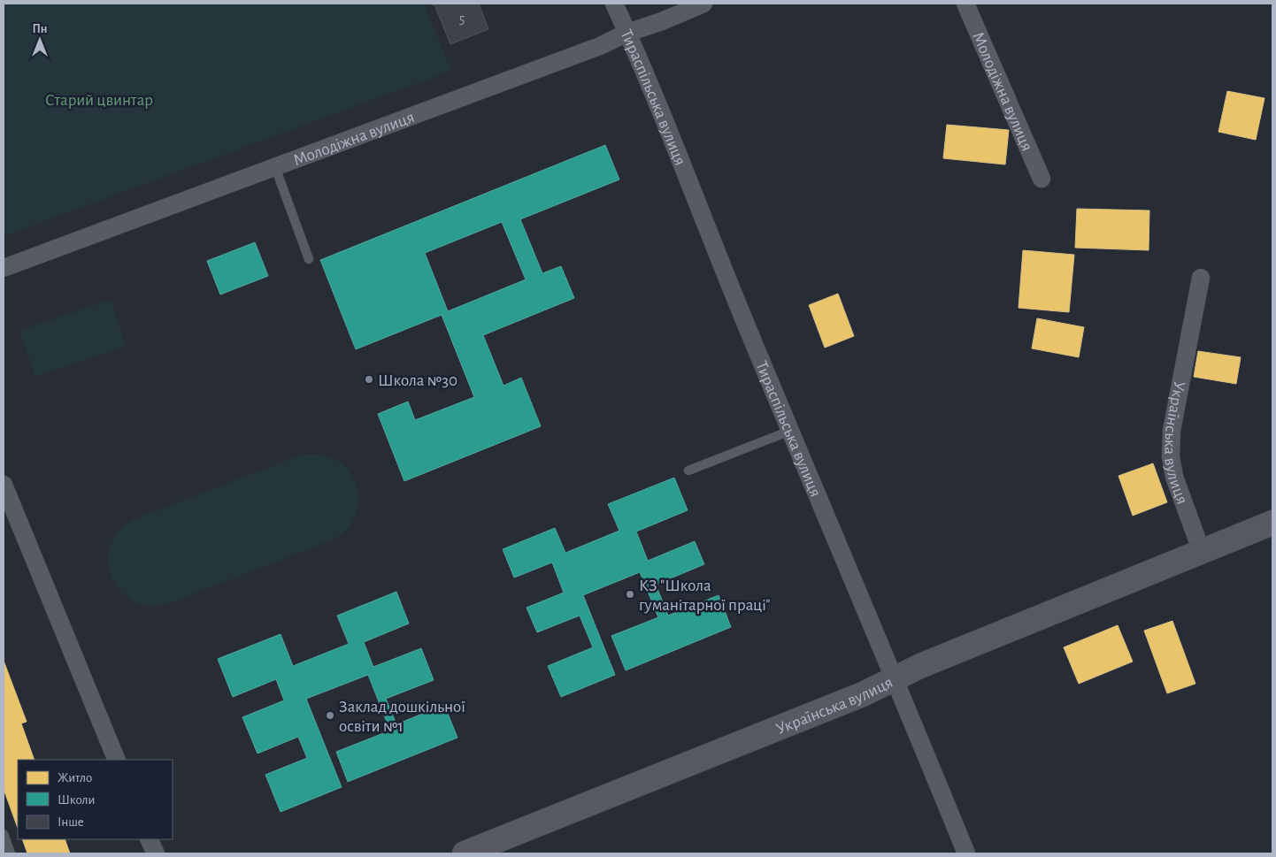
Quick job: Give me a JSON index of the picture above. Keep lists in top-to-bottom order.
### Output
{
  "streets": {
    "street": ["Молодіжна вулиця", "Тираспільська вулиця", "Українська вулиця"]
  },
  "crossings": [
    ["Молодіжна вулиця", "Тираспільська вулиця"],
    ["Тираспільська вулиця", "Українська вулиця"]
  ],
  "parks": ["Старий цвинтар"],
  "places": ["Школа №30", "КЗ \"Школа гуманітарної праці\"", "Заклад дошкільної освіти №1"],
  "house_numbers": ["5"],
  "legend": ["Житло", "Школи", "Інше"],
  "north": "top"
}
